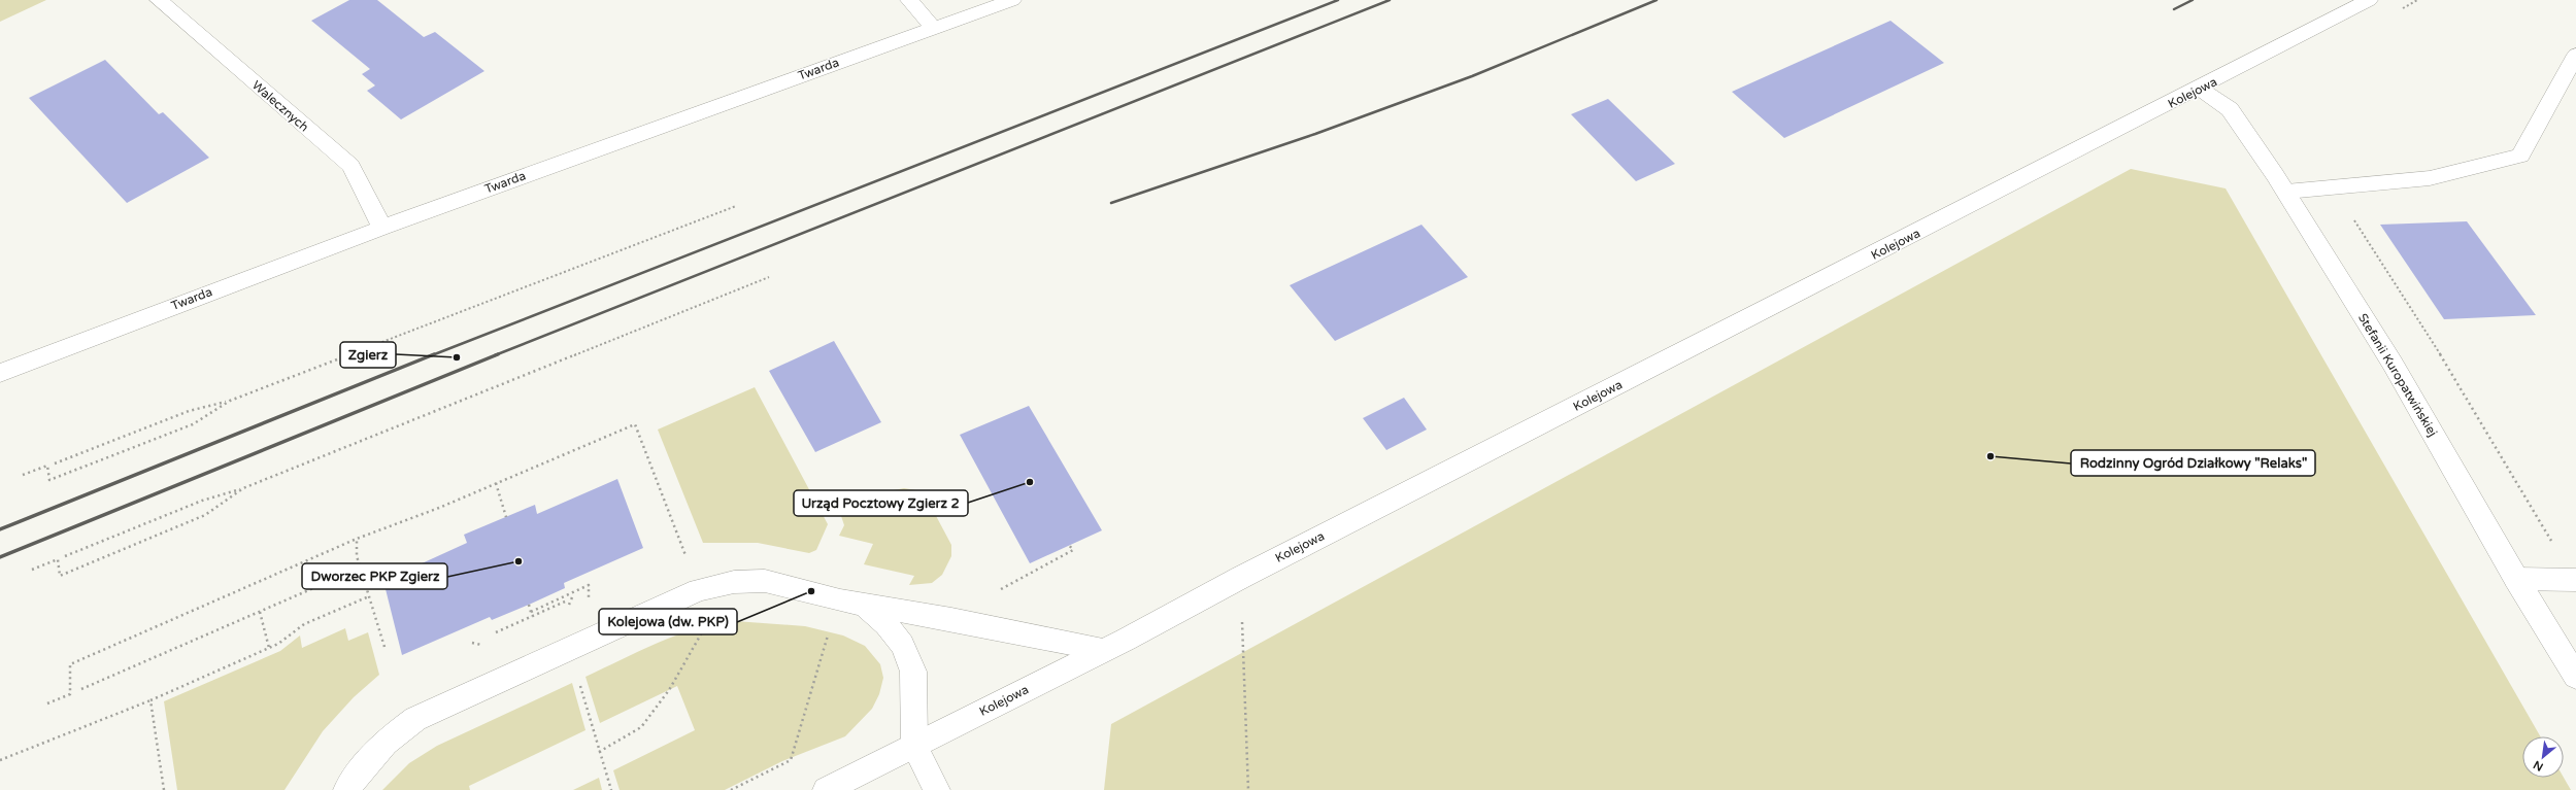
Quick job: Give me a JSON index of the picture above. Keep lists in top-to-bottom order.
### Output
{
  "streets": {
    "street": [
      "Twarda",
      "Kolejowa",
      "Walecznych",
      "Stefanii Kuropatwińskiej"
    ]
  },
  "crossings": [
    ["Twarda", "Walecznych"],
    ["Kolejowa", "Stefanii Kuropatwińskiej"]
  ],
  "places": [
    "Zgierz",
    "Rodzinny Ogród Działkowy \"Relaks\"",
    "Urząd Pocztowy Zgierz 2",
    "Dworzec PKP Zgierz",
    "Kolejowa (dw. PKP)"
  ],
  "north": "bottom left"
}
